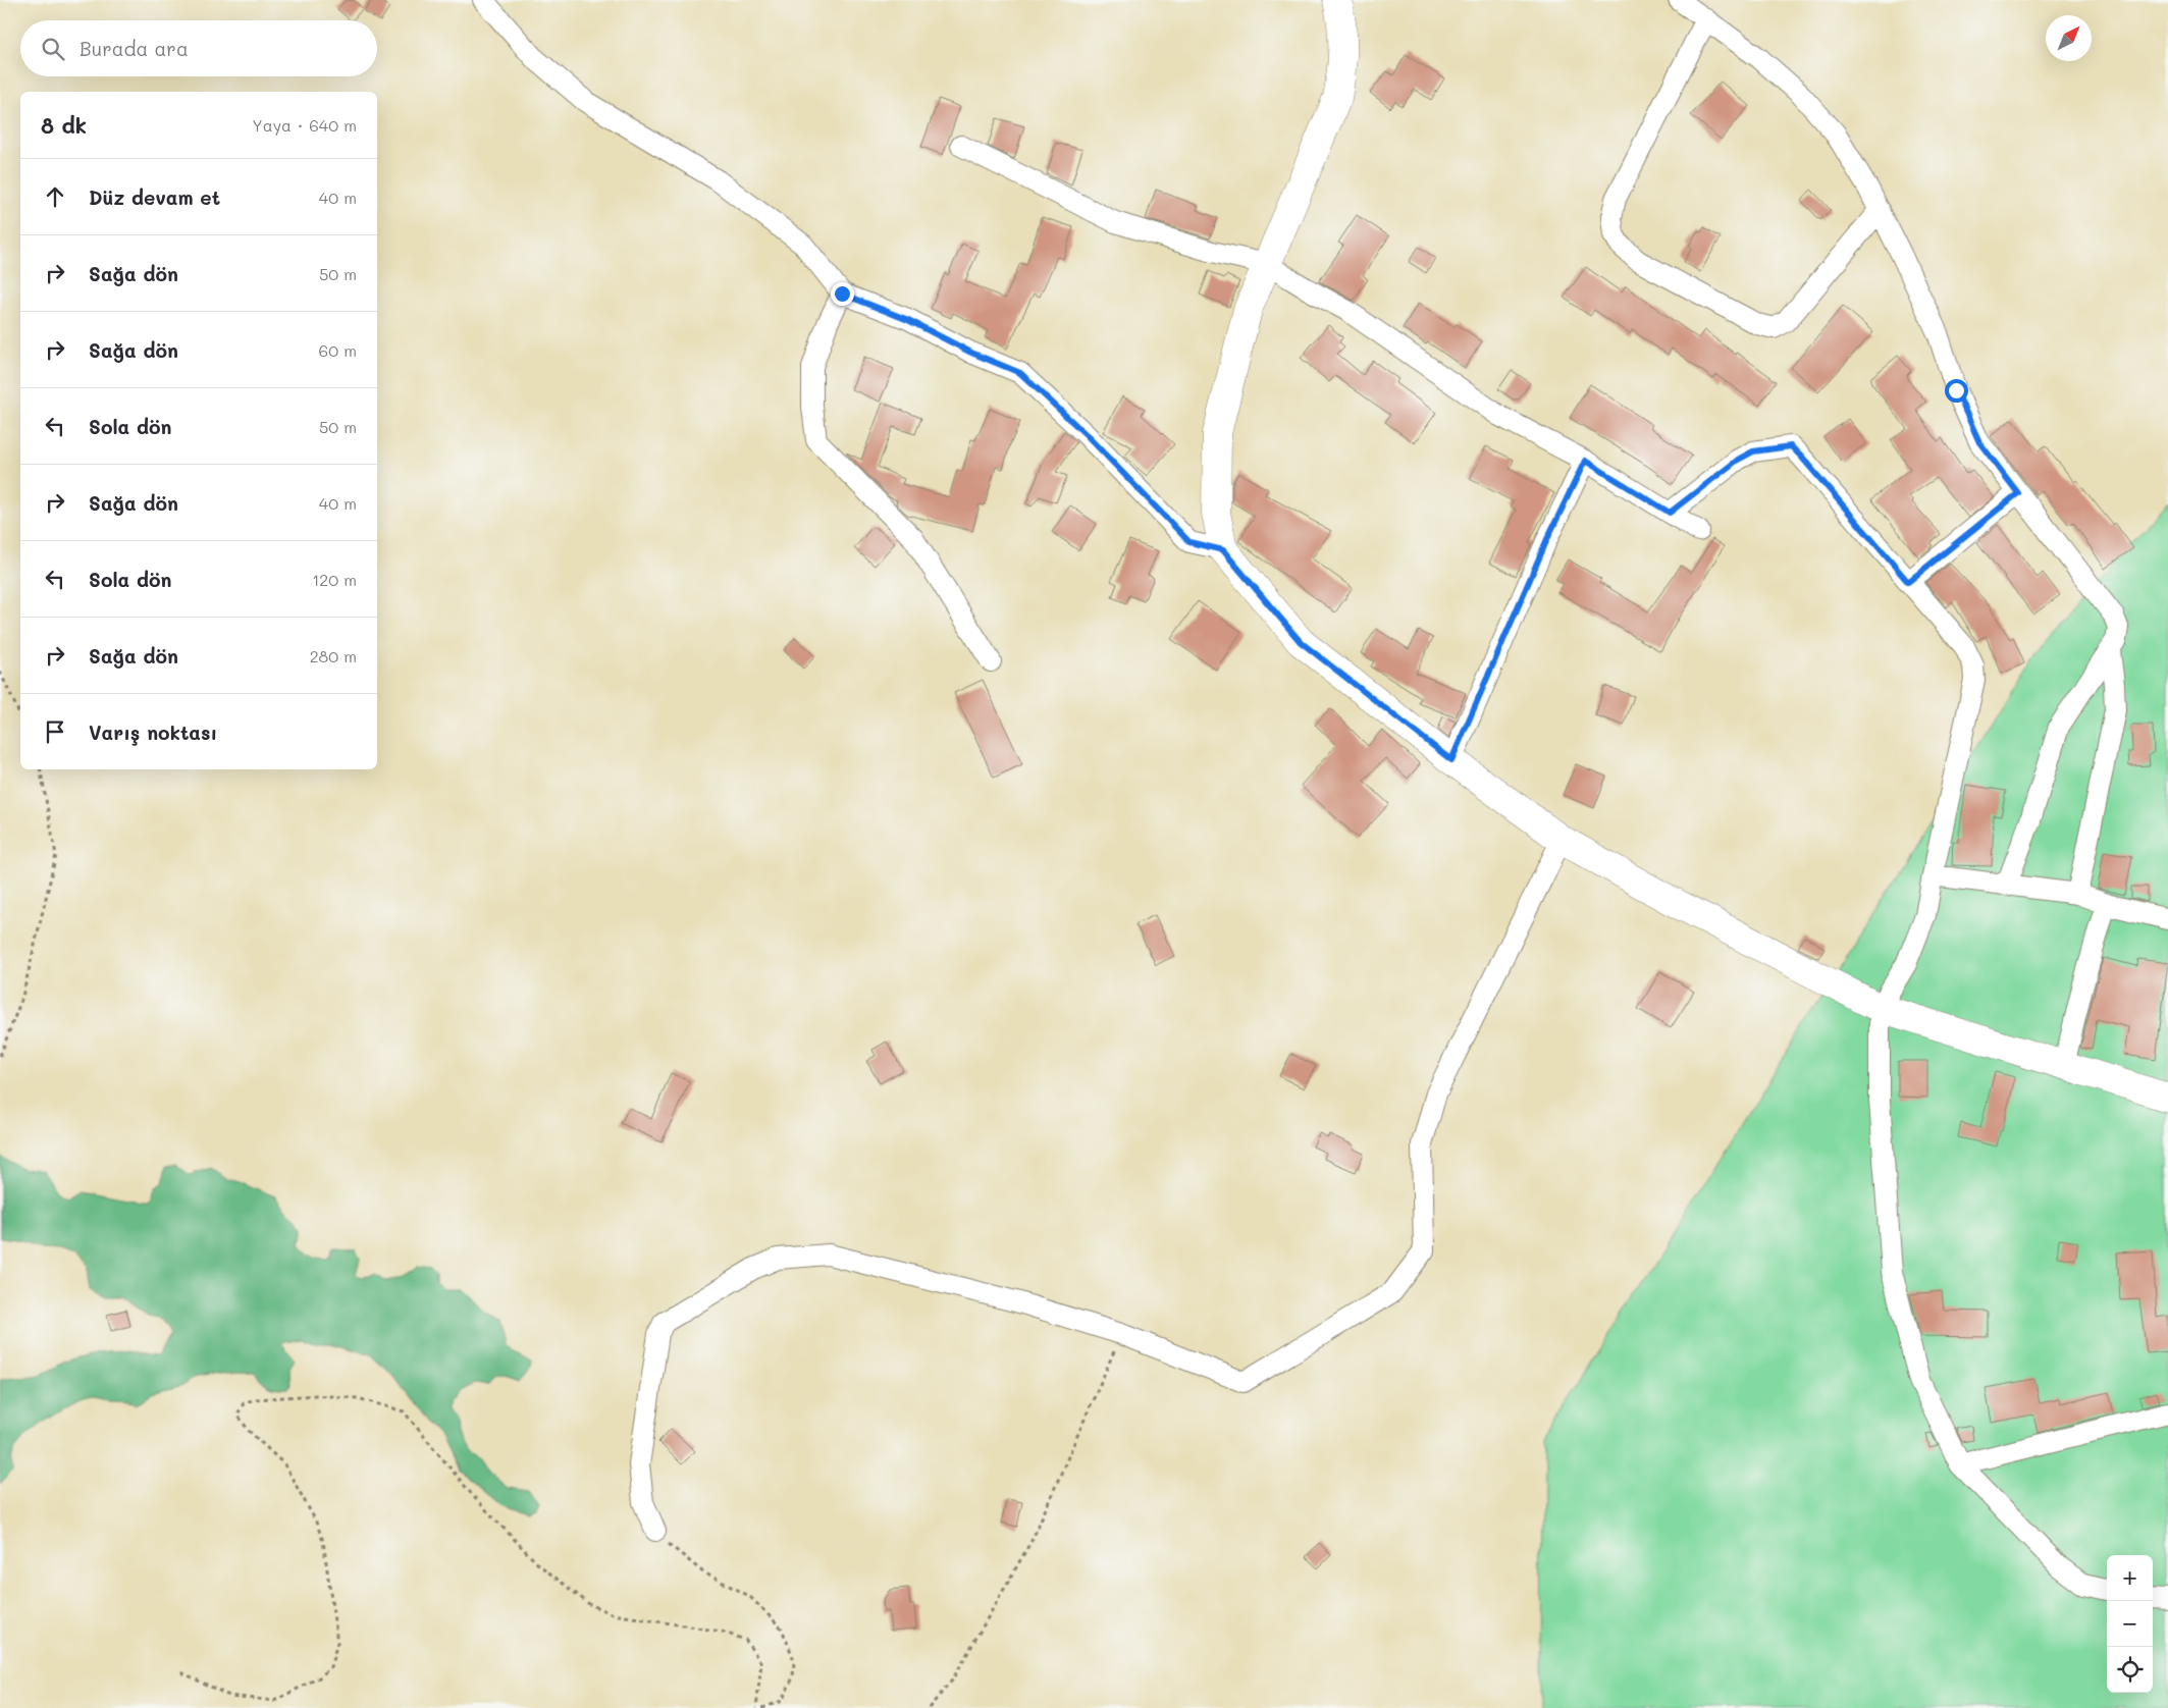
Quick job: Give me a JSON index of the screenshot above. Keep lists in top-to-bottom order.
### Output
{
  "north": "top right",
  "page": {
    "search": "Burada ara",
    "heading": ["8 dk", "Yaya · 640 m"],
    "list": [
      ["Düz devam et", "40 m"],
      ["Sağa dön", "50 m"],
      ["Sağa dön", "60 m"],
      ["Sola dön", "50 m"],
      ["Sağa dön", "40 m"],
      ["Sola dön", "120 m"],
      ["Sağa dön", "280 m"],
      "Varış noktası"
    ],
    "map_buttons": ["+", "−"]
  }
}
